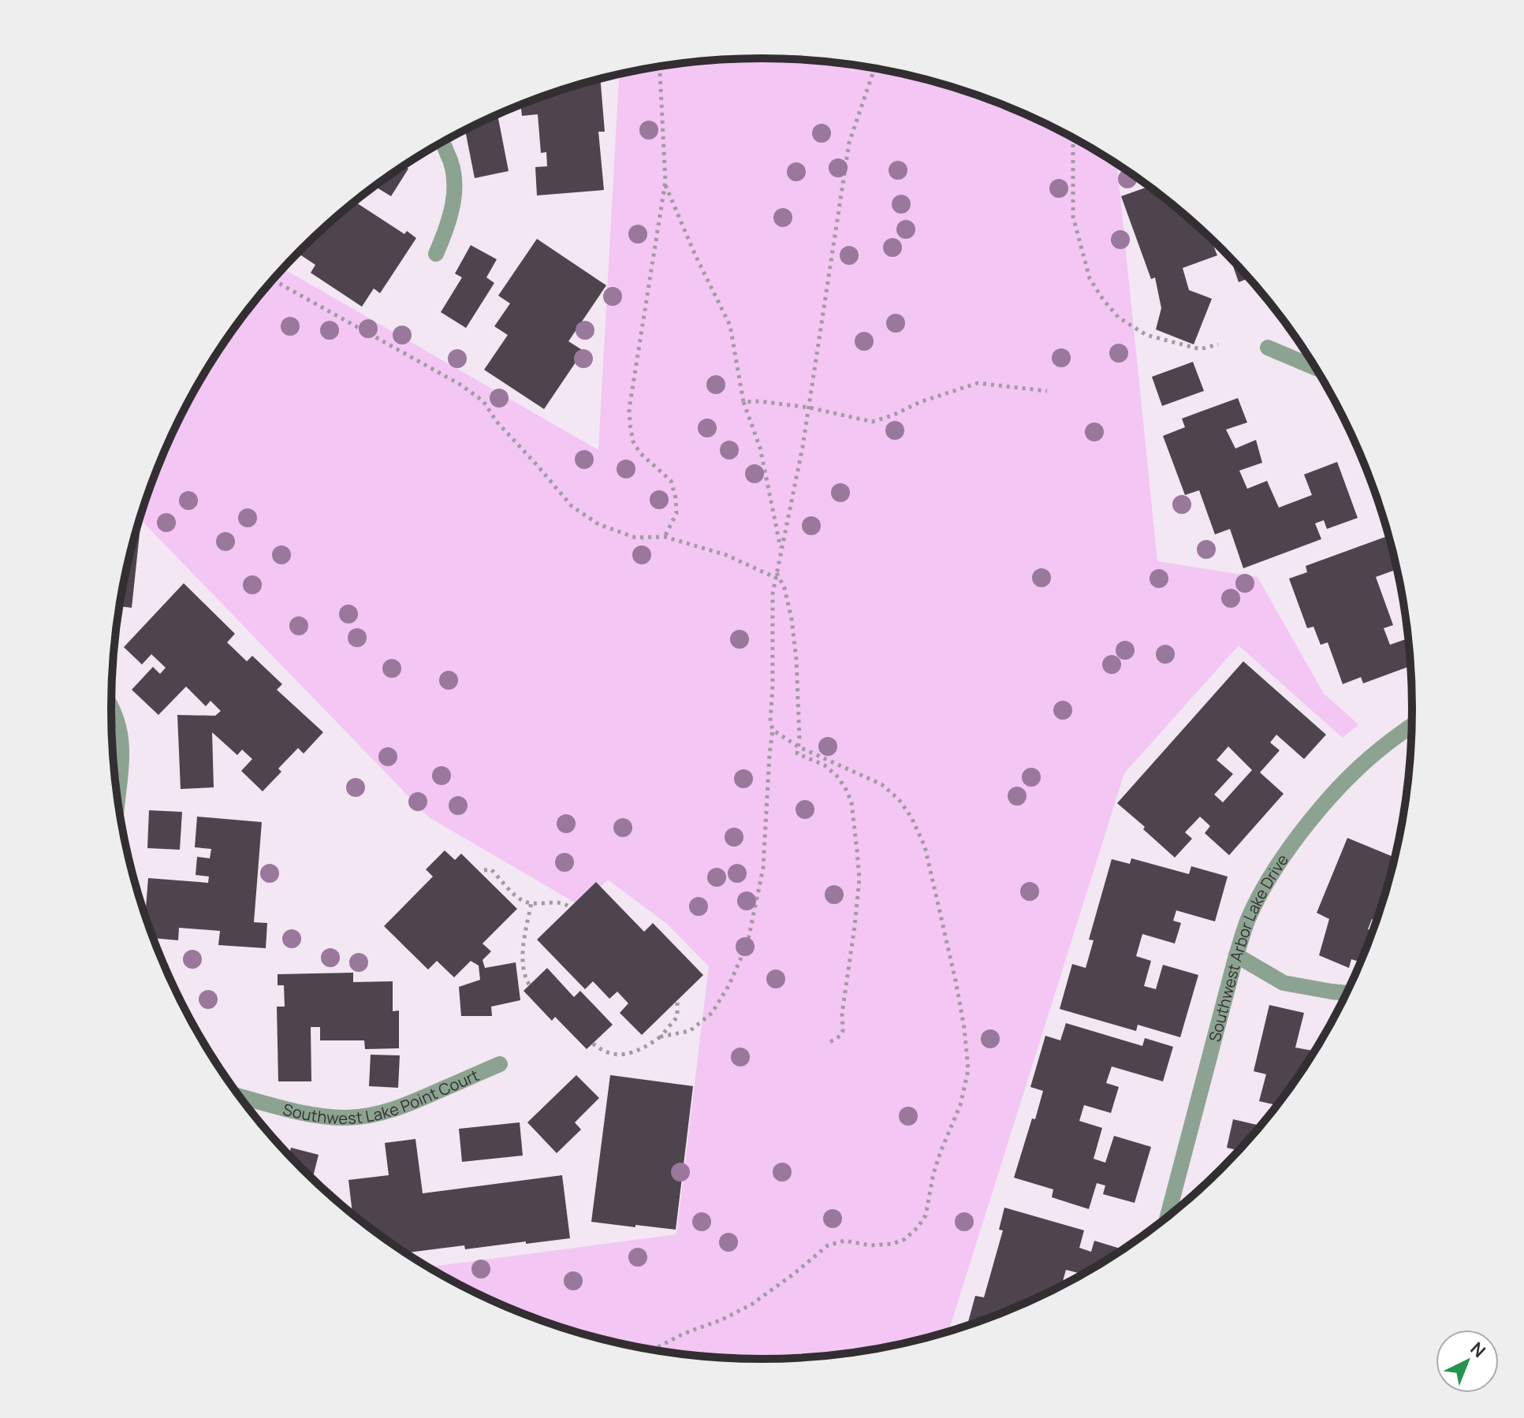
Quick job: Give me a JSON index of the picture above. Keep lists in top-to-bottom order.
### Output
{
  "streets": {
    "street": ["Southwest Arbor Lake Drive", "Southwest Lake Point Court"]
  },
  "north": "top right"
}
